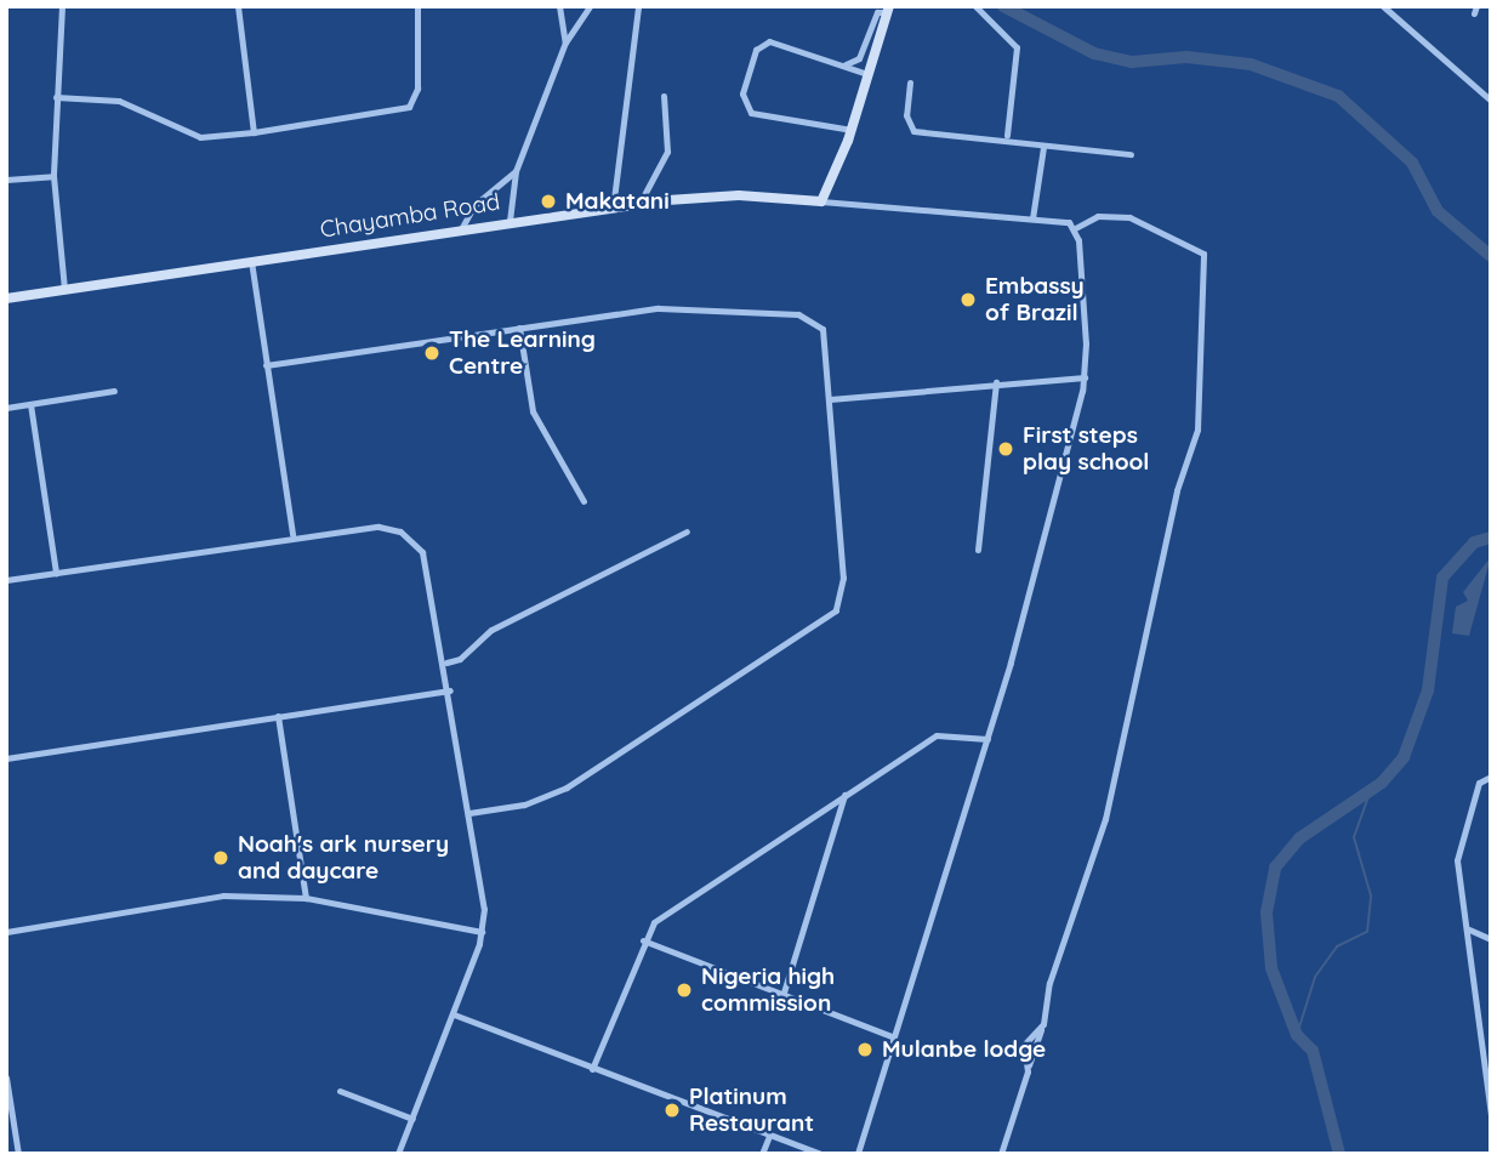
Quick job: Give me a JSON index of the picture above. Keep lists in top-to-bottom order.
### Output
{
  "streets": {
    "street": ["Chayamba Road"]
  },
  "places": [
    "Makatani",
    "Embassy of Brazil",
    "The Learning Centre",
    "First steps play school",
    "Noah's ark nursery and daycare",
    "Nigeria high commission",
    "Mulanbe lodge",
    "Platinum Restaurant"
  ]
}
